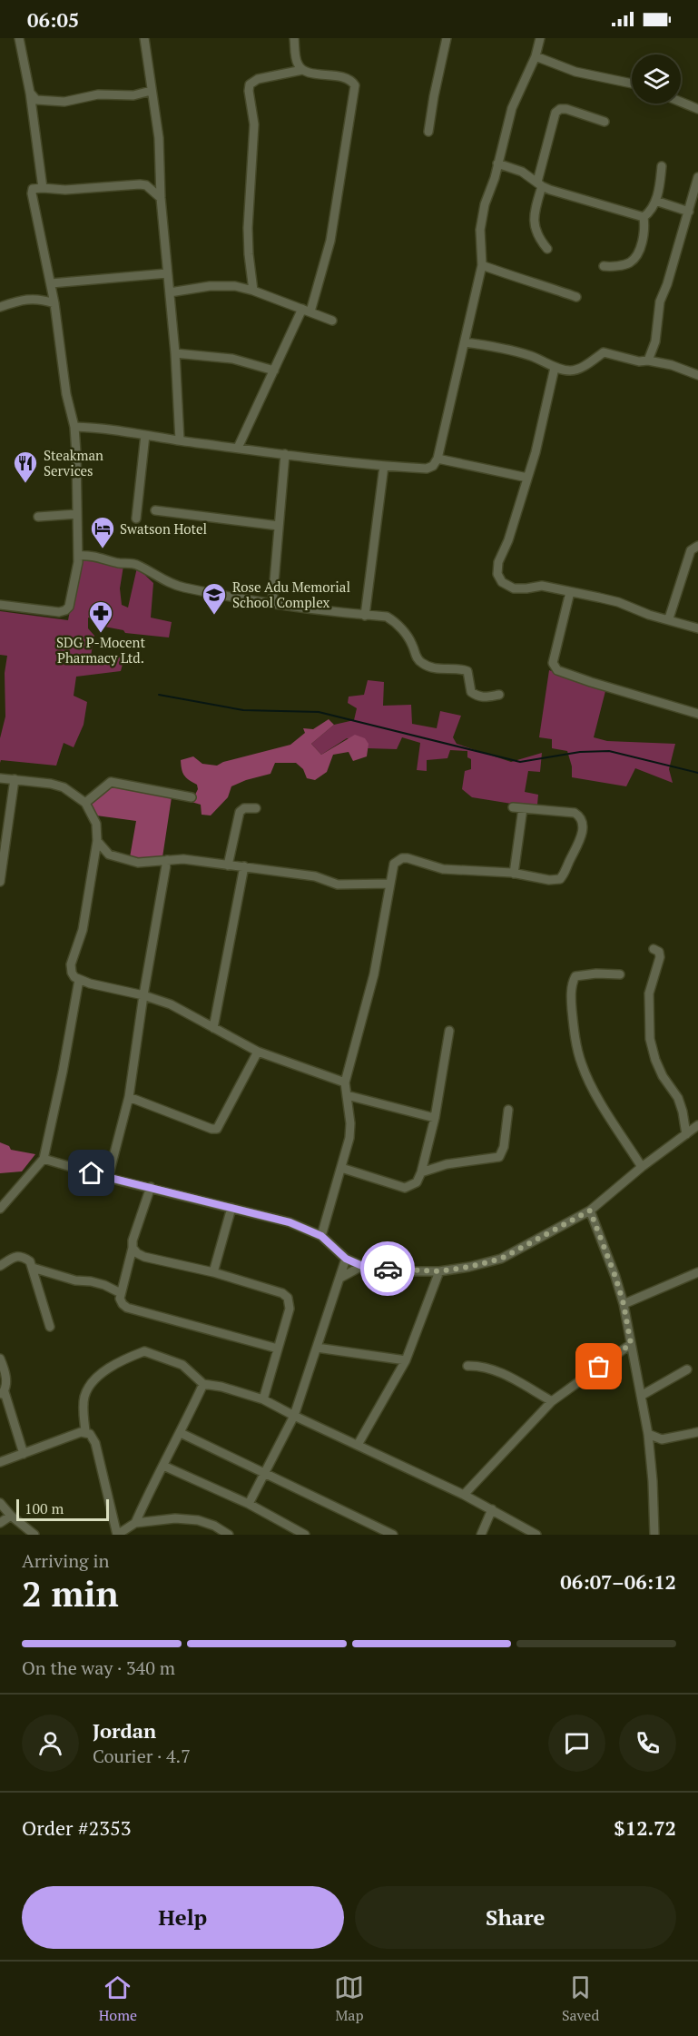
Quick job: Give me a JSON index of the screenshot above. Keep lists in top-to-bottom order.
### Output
{
  "places": {
    "restaurant": ["Steakman Services"],
    "hotel": ["Swatson Hotel"],
    "school or university": ["Rose Adu Memorial School Complex"],
    "pharmacy": ["SDG P-Mocent Pharmacy Ltd."]
  },
  "scale_bar": "100 m",
  "page": {
    "status": "06:05",
    "scale": "100 m",
    "heading": ["2 min", "Arriving in", "06:07–06:12"],
    "panel": [
      "Jordan",
      "Courier · 4.7",
      "Order #2353",
      "$12.72"
    ],
    "bar": "On the way · 340 m",
    "buttons": ["Help", "Share"],
    "tabs": ["Home", "Map", "Saved"]
  }
}
